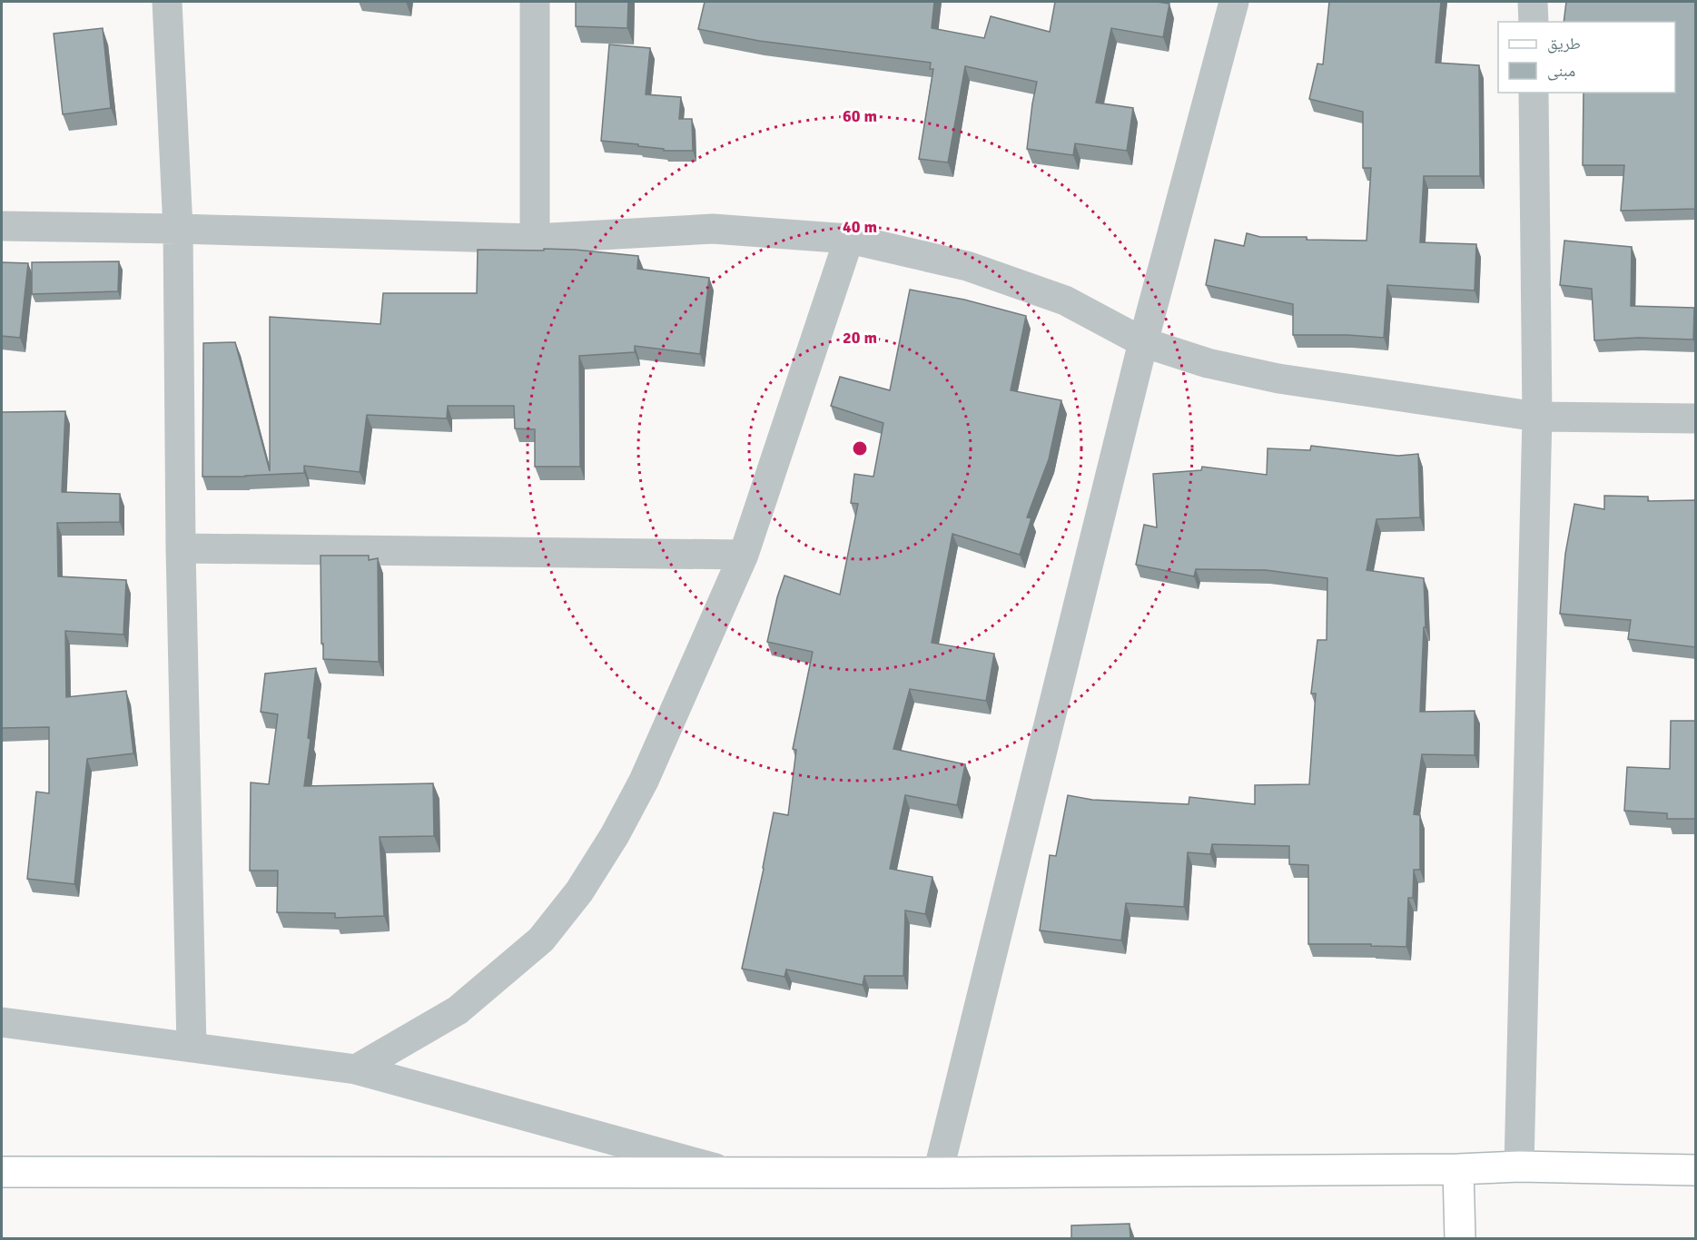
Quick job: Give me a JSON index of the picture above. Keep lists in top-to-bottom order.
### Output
{
  "legend": ["طريق", "مبنى"],
  "rings": ["60 m", "40 m", "20 m"]
}
